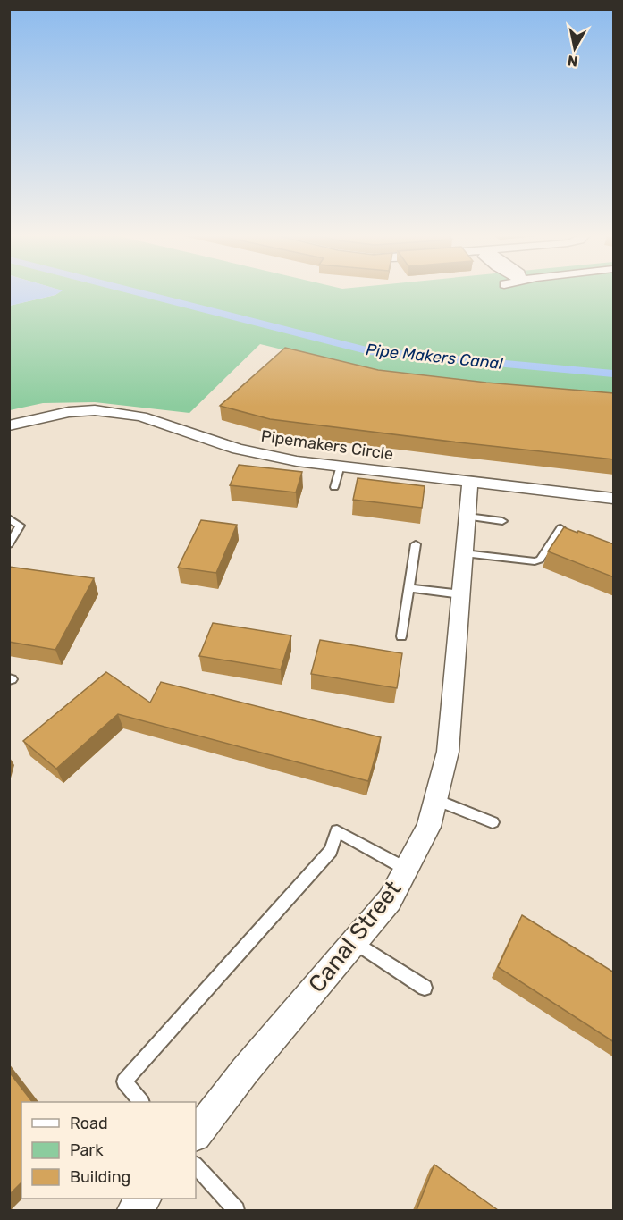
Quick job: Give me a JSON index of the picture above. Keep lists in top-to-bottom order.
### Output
{
  "streets": {
    "street": ["Pipemakers Circle", "Canal Street"]
  },
  "crossings": [
    ["Pipemakers Circle", "Canal Street"]
  ],
  "water": ["Pipe Makers Canal"],
  "legend": ["Road", "Park", "Building"],
  "north": "bottom"
}
